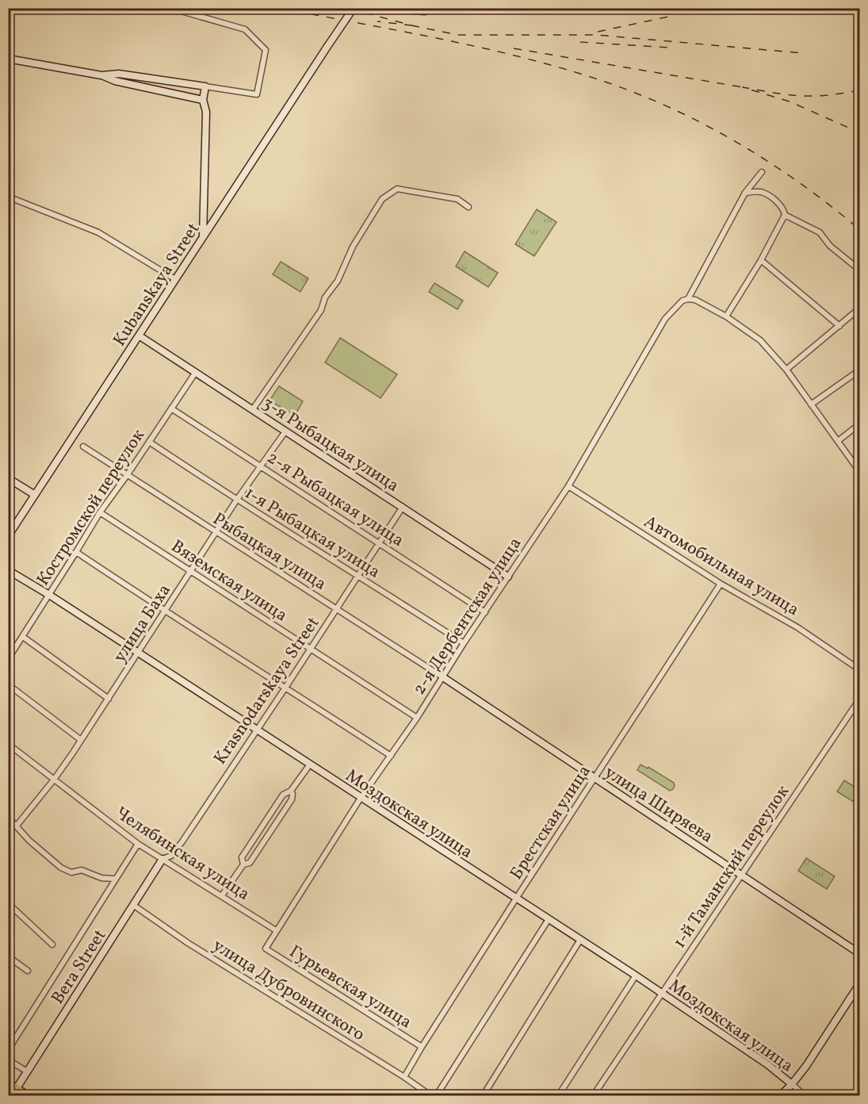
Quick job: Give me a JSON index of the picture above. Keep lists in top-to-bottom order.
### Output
{
  "streets": {
    "main road": [
      "Kubanskaya Street",
      "3-я Рыбацкая улица",
      "улица Ширяева",
      "Моздокская улица",
      "Bera Street"
    ],
    "street": [
      "2-я Рыбацкая улица",
      "Костромской переулок",
      "1-я Рыбацкая улица",
      "Рыбацкая улица",
      "Автомобильная улица",
      "Вяземская улица",
      "2-я Дербентская улица",
      "улица Баха",
      "Krasnodarskaya Street",
      "Брестская улица",
      "Челябинская улица",
      "1-й Таманский переулок",
      "Гурьевская улица",
      "улица Дубровинского"
    ]
  },
  "crossings": [
    ["Kubanskaya Street", "3-я Рыбацкая улица"],
    ["3-я Рыбацкая улица", "Костромской переулок"],
    ["3-я Рыбацкая улица", "2-я Дербентская улица"],
    ["3-я Рыбацкая улица", "улица Баха"],
    ["3-я Рыбацкая улица", "Krasnodarskaya Street"],
    ["2-я Рыбацкая улица", "Костромской переулок"],
    ["2-я Рыбацкая улица", "2-я Дербентская улица"],
    ["2-я Рыбацкая улица", "улица Баха"],
    ["2-я Рыбацкая улица", "Krasnodarskaya Street"],
    ["Костромской переулок", "1-я Рыбацкая улица"],
    ["Костромской переулок", "Рыбацкая улица"],
    ["Костромской переулок", "Вяземская улица"],
    ["Костромской переулок", "Моздокская улица"],
    ["1-я Рыбацкая улица", "2-я Дербентская улица"],
    ["1-я Рыбацкая улица", "улица Баха"],
    ["1-я Рыбацкая улица", "Krasnodarskaya Street"],
    ["Рыбацкая улица", "2-я Дербентская улица"],
    ["Рыбацкая улица", "улица Баха"],
    ["Рыбацкая улица", "Krasnodarskaya Street"],
    ["Рыбацкая улица", "улица Ширяева"],
    ["Автомобильная улица", "2-я Дербентская улица"],
    ["Автомобильная улица", "Брестская улица"],
    ["Вяземская улица", "2-я Дербентская улица"],
    ["Вяземская улица", "улица Баха"],
    ["Вяземская улица", "Krasnodarskaya Street"],
    ["2-я Дербентская улица", "улица Ширяева"],
    ["2-я Дербентская улица", "Моздокская улица"],
    ["2-я Дербентская улица", "Челябинская улица"],
    ["2-я Дербентская улица", "Гурьевская улица"],
    ["улица Баха", "Моздокская улица"],
    ["улица Баха", "Челябинская улица"],
    ["Krasnodarskaya Street", "Моздокская улица"],
    ["Krasnodarskaya Street", "Челябинская улица"],
    ["Krasnodarskaya Street", "Bera Street"],
    ["улица Ширяева", "Брестская улица"],
    ["улица Ширяева", "1-й Таманский переулок"],
    ["Моздокская улица", "Брестская улица"],
    ["Моздокская улица", "1-й Таманский переулок"],
    ["Брестская улица", "Гурьевская улица"],
    ["Брестская улица", "улица Дубровинского"],
    ["Челябинская улица", "Bera Street"],
    ["Bera Street", "улица Дубровинского"]
  ]
}
